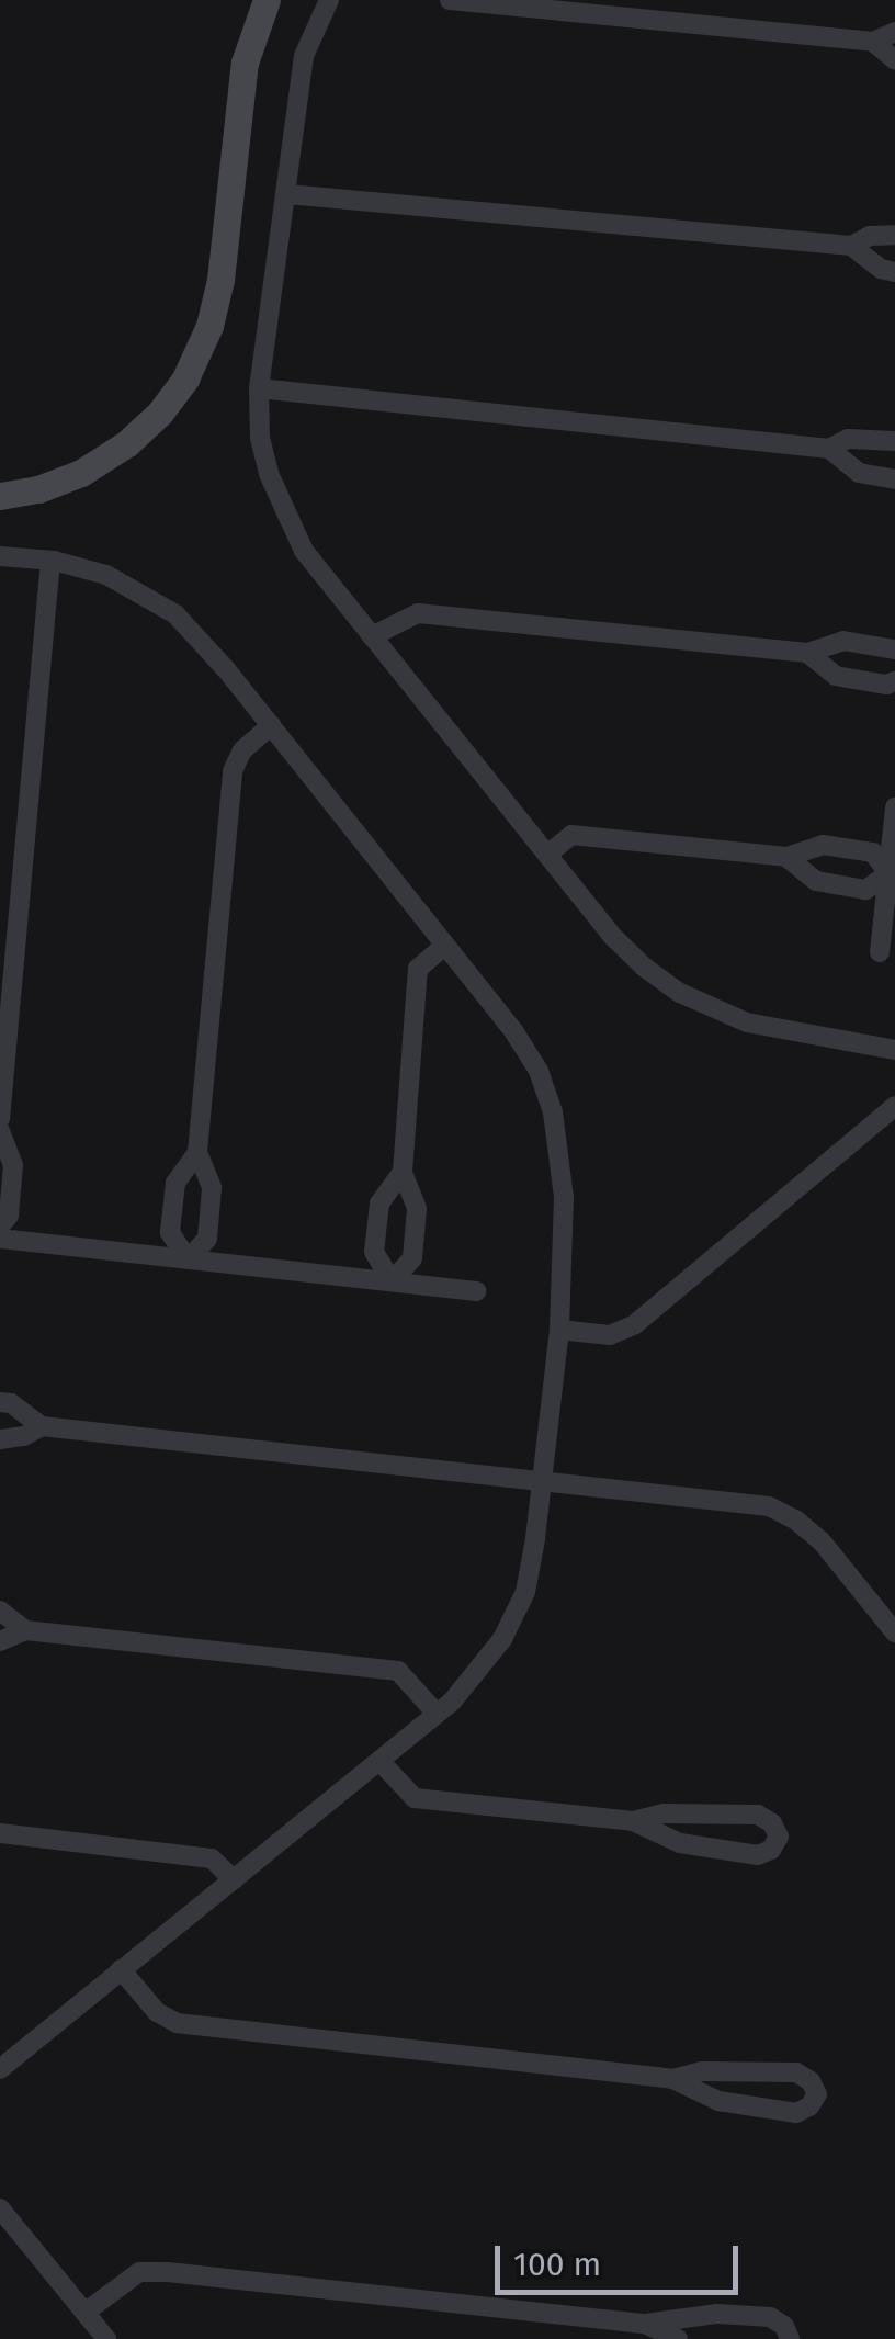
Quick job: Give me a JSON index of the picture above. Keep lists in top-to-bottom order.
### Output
{
  "scale_bar": "100 m"
}
